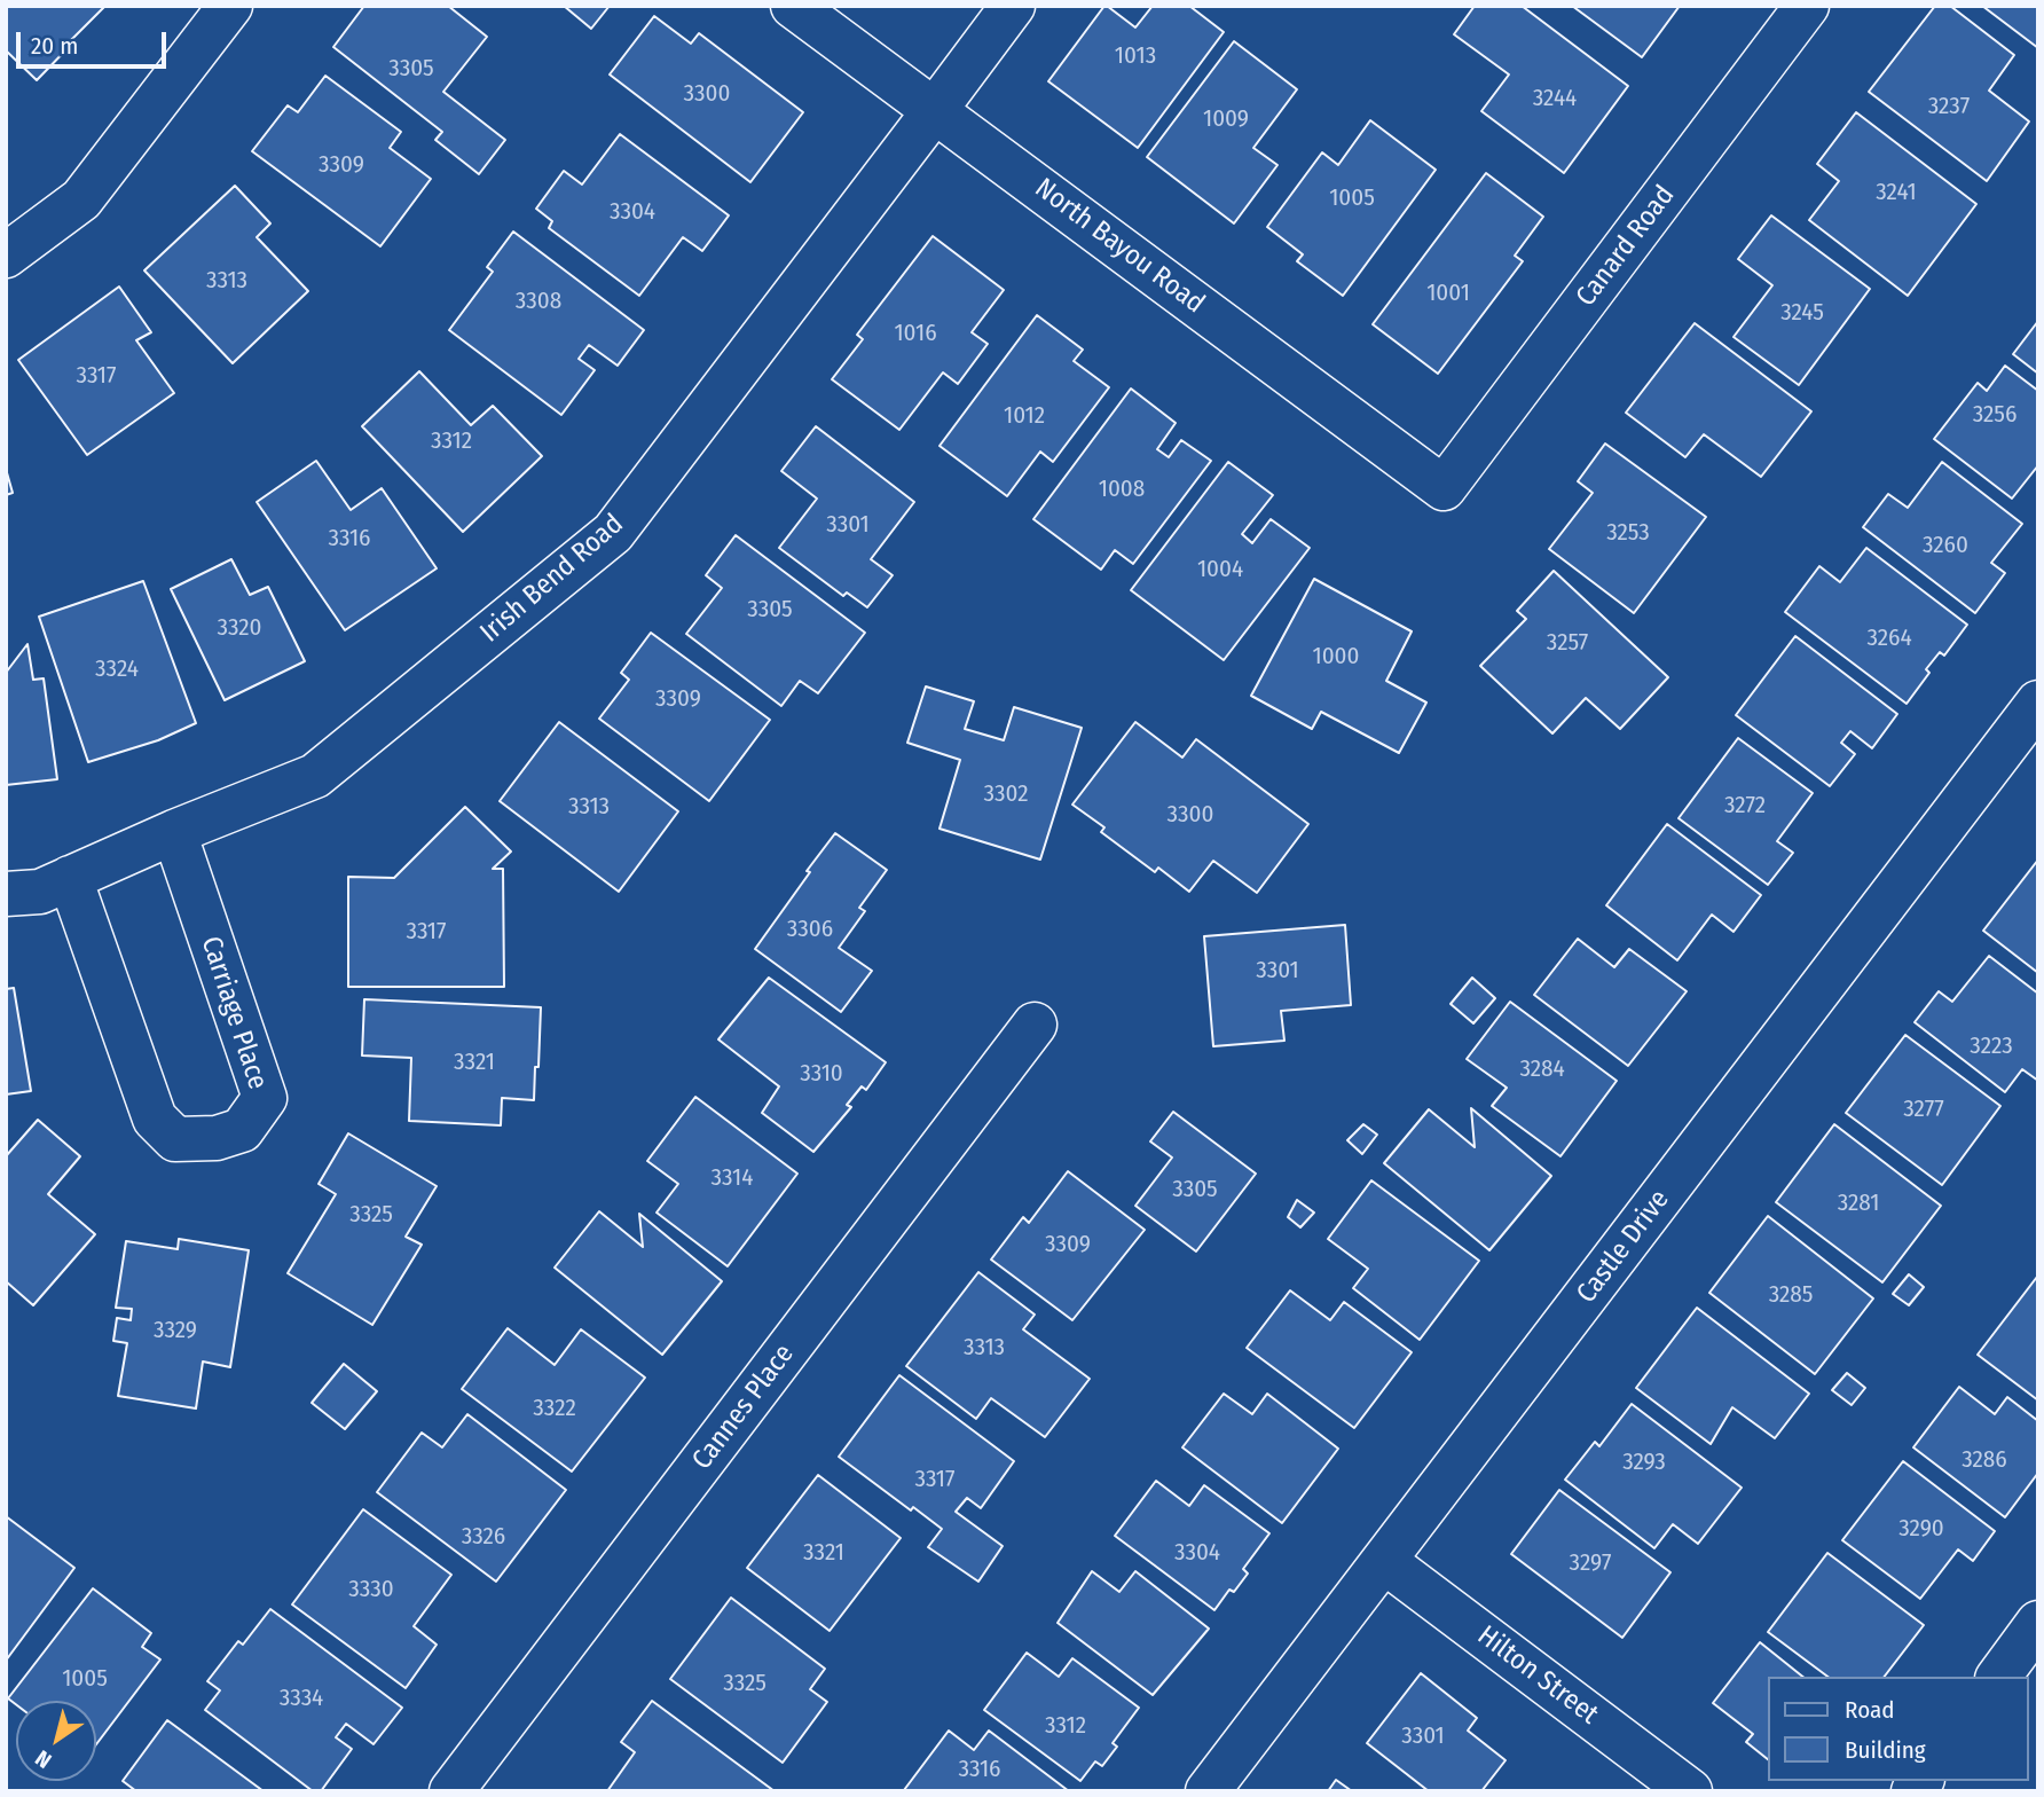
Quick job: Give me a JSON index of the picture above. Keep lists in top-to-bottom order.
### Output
{
  "streets": {
    "street": [
      "North Bayou Road",
      "Canard Road",
      "Irish Bend Road",
      "Carriage Place",
      "Castle Drive",
      "Cannes Place",
      "Hilton Street"
    ]
  },
  "crossings": [
    ["North Bayou Road", "Canard Road"],
    ["North Bayou Road", "Irish Bend Road"],
    ["Irish Bend Road", "Carriage Place"],
    ["Castle Drive", "Hilton Street"]
  ],
  "house_numbers": [
    "1013",
    "3305",
    "3300",
    "3244",
    "3237",
    "1009",
    "3309",
    "3241",
    "1005",
    "3304",
    "3313",
    "1001",
    "3308",
    "3245",
    "1016",
    "3317",
    "3256",
    "1012",
    "3312",
    "1008",
    "3301",
    "3253",
    "3316",
    "3260",
    "1004",
    "3305",
    "3320",
    "3264",
    "3257",
    "1000",
    "3324",
    "3309",
    "3302",
    "3272",
    "3313",
    "3300",
    "3306",
    "3317",
    "3301",
    "3223",
    "3321",
    "3284",
    "3310",
    "3277",
    "3314",
    "3305",
    "3281",
    "3325",
    "3309",
    "3285",
    "3329",
    "3313",
    "3322",
    "3286",
    "3293",
    "3317",
    "3290",
    "3326",
    "3321",
    "3304",
    "3297",
    "3330",
    "1005",
    "3325",
    "3334",
    "3312",
    "3301",
    "3316"
  ],
  "legend": ["Road", "Building"],
  "scale_bar": "20 m",
  "north": "bottom left"
}
